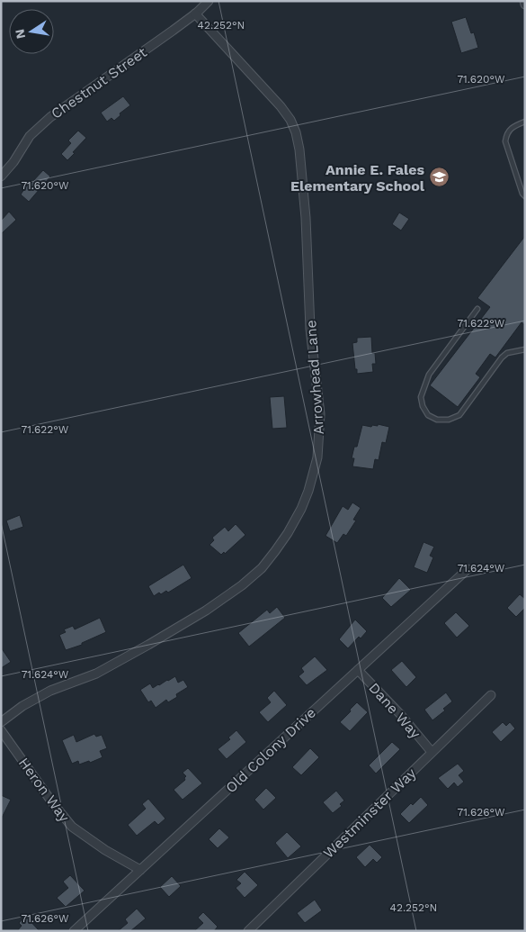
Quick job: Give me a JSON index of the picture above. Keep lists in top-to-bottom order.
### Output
{
  "streets": {
    "street": [
      "Chestnut Street",
      "Arrowhead Lane",
      "Dane Way",
      "Old Colony Drive",
      "Heron Way",
      "Westminster Way"
    ]
  },
  "crossings": [
    ["Chestnut Street", "Arrowhead Lane"],
    ["Dane Way", "Old Colony Drive"],
    ["Dane Way", "Westminster Way"],
    ["Old Colony Drive", "Heron Way"]
  ],
  "places": {
    "school or university": ["Annie E. Fales Elementary School"]
  },
  "north": "left",
  "coordinates": [
    "42.252°N",
    "71.620°W",
    "71.622°W",
    "71.624°W",
    "71.626°W"
  ]
}
